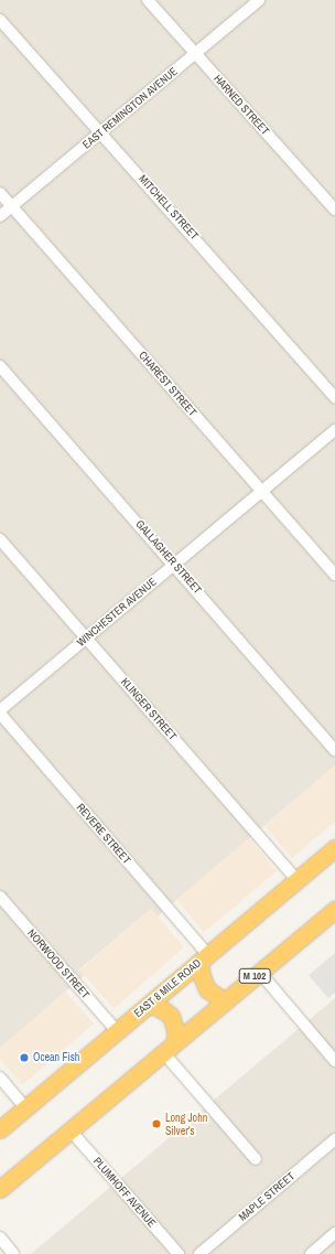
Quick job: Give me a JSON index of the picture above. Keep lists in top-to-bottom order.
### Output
{
  "streets": {
    "highway": ["M 102", "EAST 8 MILE ROAD"],
    "street": [
      "HARNED STREET",
      "EAST REMINGTON AVENUE",
      "MITCHELL STREET",
      "CHAREST STREET",
      "GALLAGHER STREET",
      "WINCHESTER AVENUE",
      "KLINGER STREET",
      "REVERE STREET",
      "NORWOOD STREET",
      "PLUMHOFF AVENUE",
      "MAPLE STREET"
    ]
  },
  "crossings": [
    ["HARNED STREET", "EAST REMINGTON AVENUE"],
    ["EAST REMINGTON AVENUE", "MITCHELL STREET"],
    ["EAST REMINGTON AVENUE", "CHAREST STREET"],
    ["CHAREST STREET", "WINCHESTER AVENUE"],
    ["GALLAGHER STREET", "WINCHESTER AVENUE"],
    ["WINCHESTER AVENUE", "KLINGER STREET"],
    ["KLINGER STREET", "EAST 8 MILE ROAD"],
    ["REVERE STREET", "EAST 8 MILE ROAD"],
    ["NORWOOD STREET", "EAST 8 MILE ROAD"],
    ["M 102", "PLUMHOFF AVENUE"]
  ],
  "places": ["Ocean Fish", "Long John Silver's"]
}
